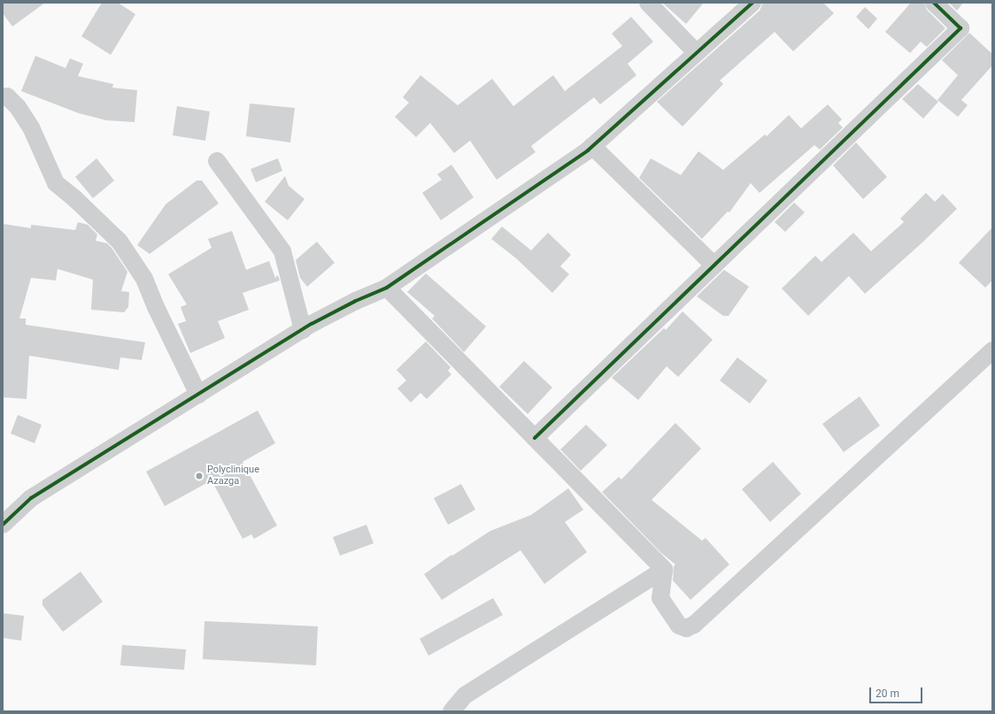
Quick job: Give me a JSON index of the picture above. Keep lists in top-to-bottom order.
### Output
{
  "places": ["Polyclinique Azazga"],
  "scale_bar": "20 m"
}
